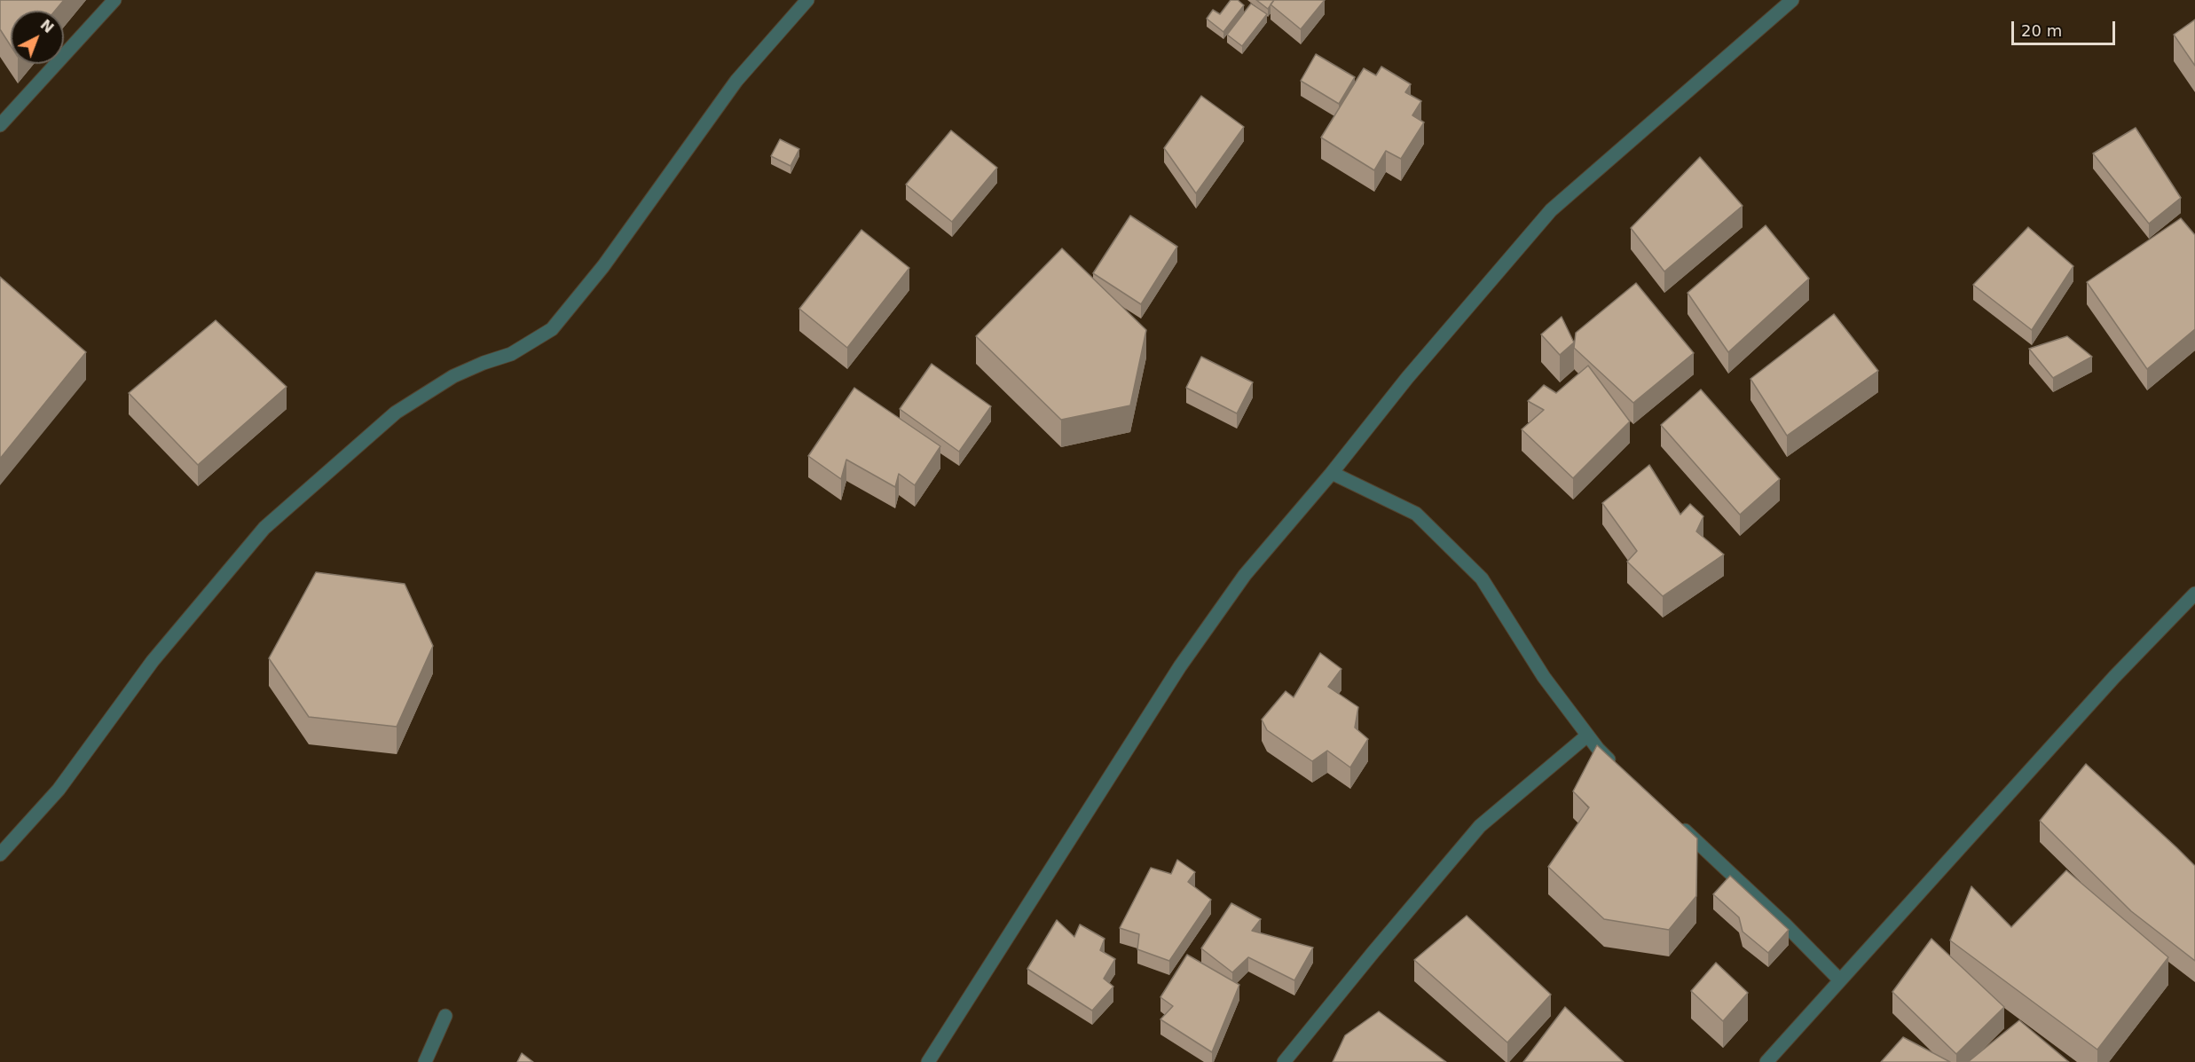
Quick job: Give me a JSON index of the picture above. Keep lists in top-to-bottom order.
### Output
{
  "scale_bar": "20 m",
  "north": "top right"
}
